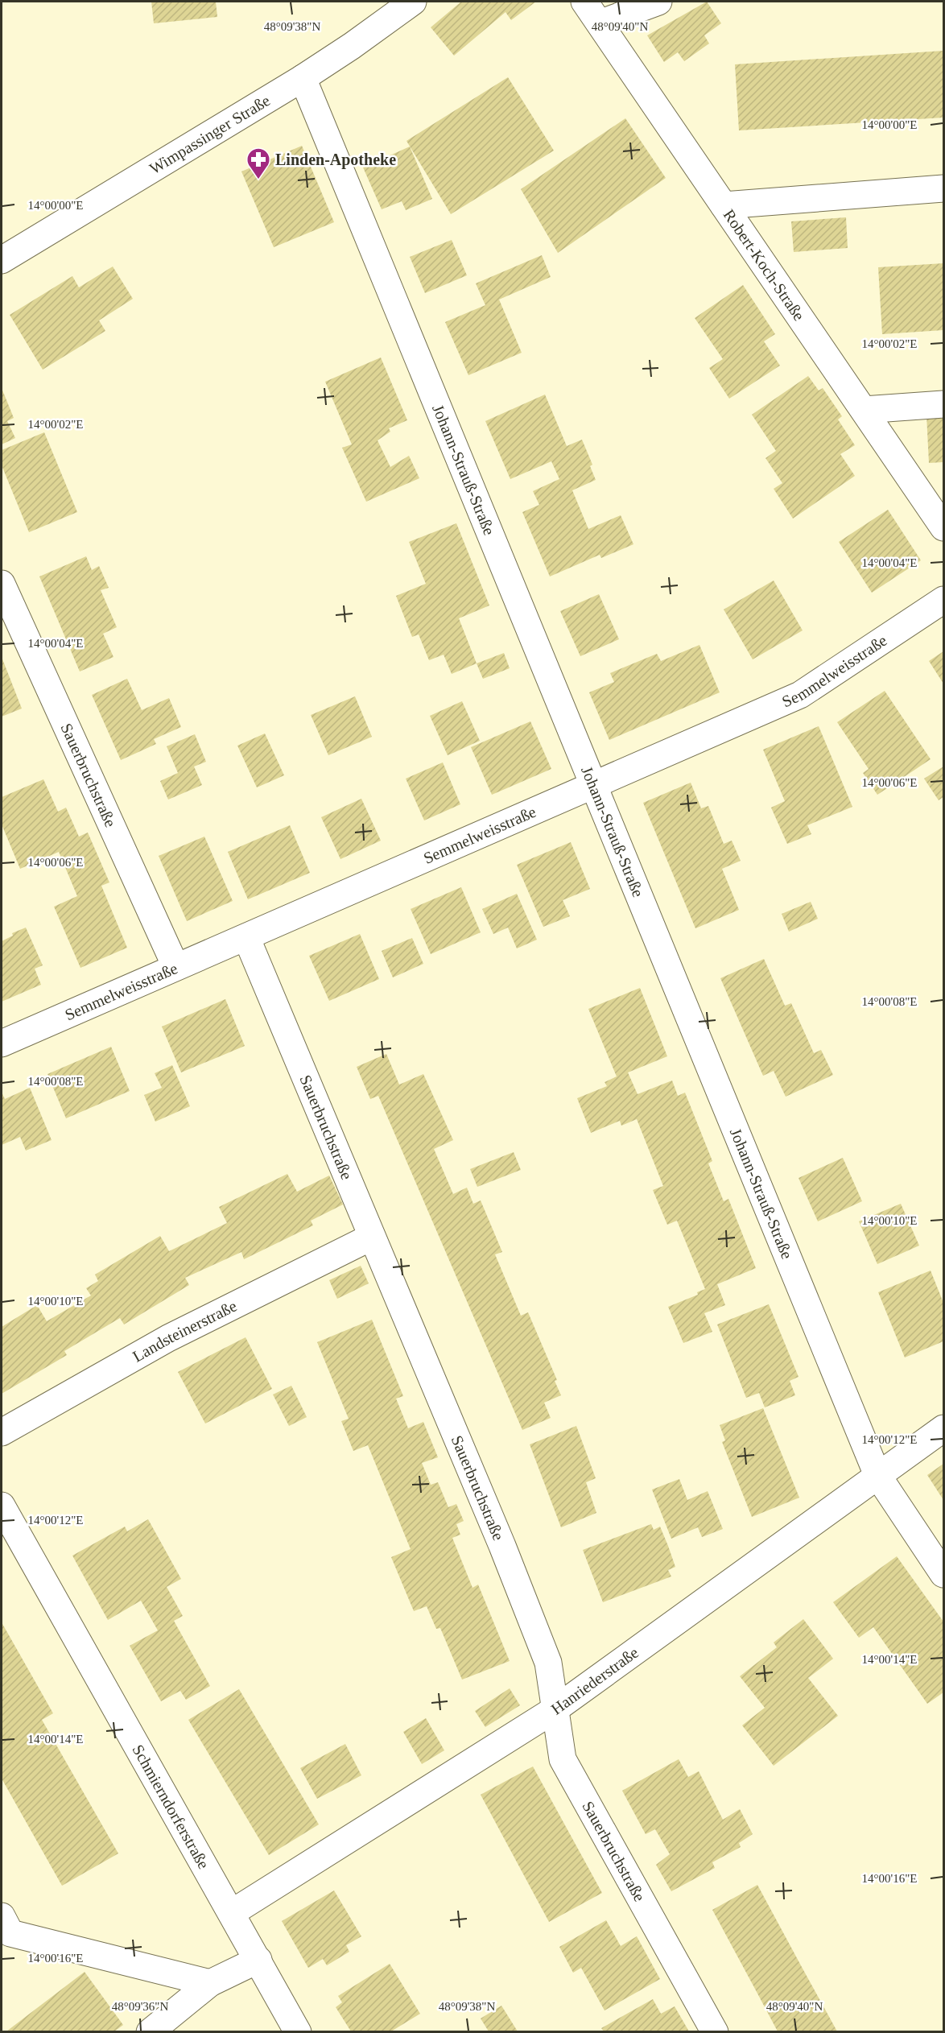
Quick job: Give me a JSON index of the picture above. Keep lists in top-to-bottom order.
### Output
{
  "streets": {
    "street": [
      "Wimpassinger Straße",
      "Robert-Koch-Straße",
      "Johann-Strauß-Straße",
      "Semmelweisstraße",
      "Sauerbruchstraße",
      "Landsteinerstraße",
      "Hanriederstraße",
      "Schmierndorferstraße"
    ]
  },
  "crossings": [
    ["Wimpassinger Straße", "Johann-Strauß-Straße"],
    ["Johann-Strauß-Straße", "Semmelweisstraße"],
    ["Johann-Strauß-Straße", "Hanriederstraße"],
    ["Semmelweisstraße", "Sauerbruchstraße"],
    ["Sauerbruchstraße", "Landsteinerstraße"],
    ["Sauerbruchstraße", "Hanriederstraße"],
    ["Hanriederstraße", "Schmierndorferstraße"]
  ],
  "places": {
    "pharmacy": ["Linden-Apotheke"]
  },
  "coordinates": [
    "48°09'38\"N",
    "48°09'40\"N",
    "14°00'00\"E",
    "14°00'02\"E",
    "14°00'04\"E",
    "14°00'06\"E",
    "14°00'08\"E",
    "14°00'10\"E",
    "14°00'12\"E",
    "14°00'14\"E",
    "14°00'16\"E",
    "48°09'36\"N"
  ]
}
